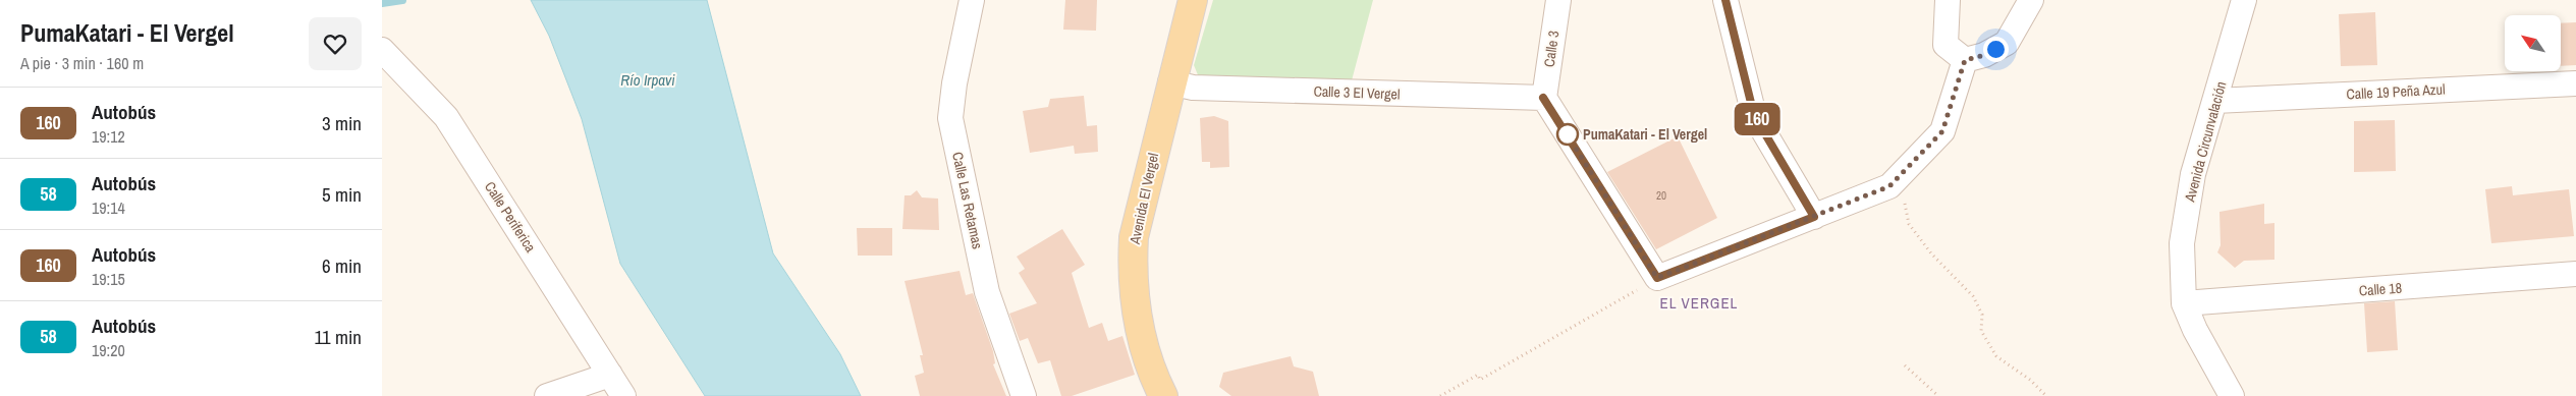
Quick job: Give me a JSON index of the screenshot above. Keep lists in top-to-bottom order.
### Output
{
  "streets": {
    "main road": ["Avenida El Vergel"],
    "street": [
      "Calle 3",
      "Calle 19 Peña Azul",
      "Calle 3 El Vergel",
      "Avenida Circunvalación",
      "Calle Las Retamas",
      "Calle Periferica",
      "Calle 18"
    ]
  },
  "crossings": [
    ["Calle 3", "Calle 3 El Vergel"],
    ["Calle 19 Peña Azul", "Avenida Circunvalación"],
    ["Calle 3 El Vergel", "Avenida El Vergel"],
    ["Avenida Circunvalación", "Calle 18"]
  ],
  "districts": ["EL VERGEL"],
  "water": ["Río Irpavi"],
  "places": ["PumaKatari - El Vergel"],
  "lines": ["bus line 160"],
  "house_numbers": ["20"],
  "north": "top left",
  "page": {
    "heading": ["PumaKatari - El Vergel", "A pie · 3 min · 160 m"],
    "on_map": "160",
    "list": [
      {
        "mark": "160",
        "name": "Autobús",
        "note": "19:12",
        "value": "3 min"
      },
      {
        "mark": "58",
        "name": "Autobús",
        "note": "19:14",
        "value": "5 min"
      },
      {
        "mark": "160",
        "name": "Autobús",
        "note": "19:15",
        "value": "6 min"
      },
      {
        "mark": "58",
        "name": "Autobús",
        "note": "19:20",
        "value": "11 min"
      }
    ]
  }
}
